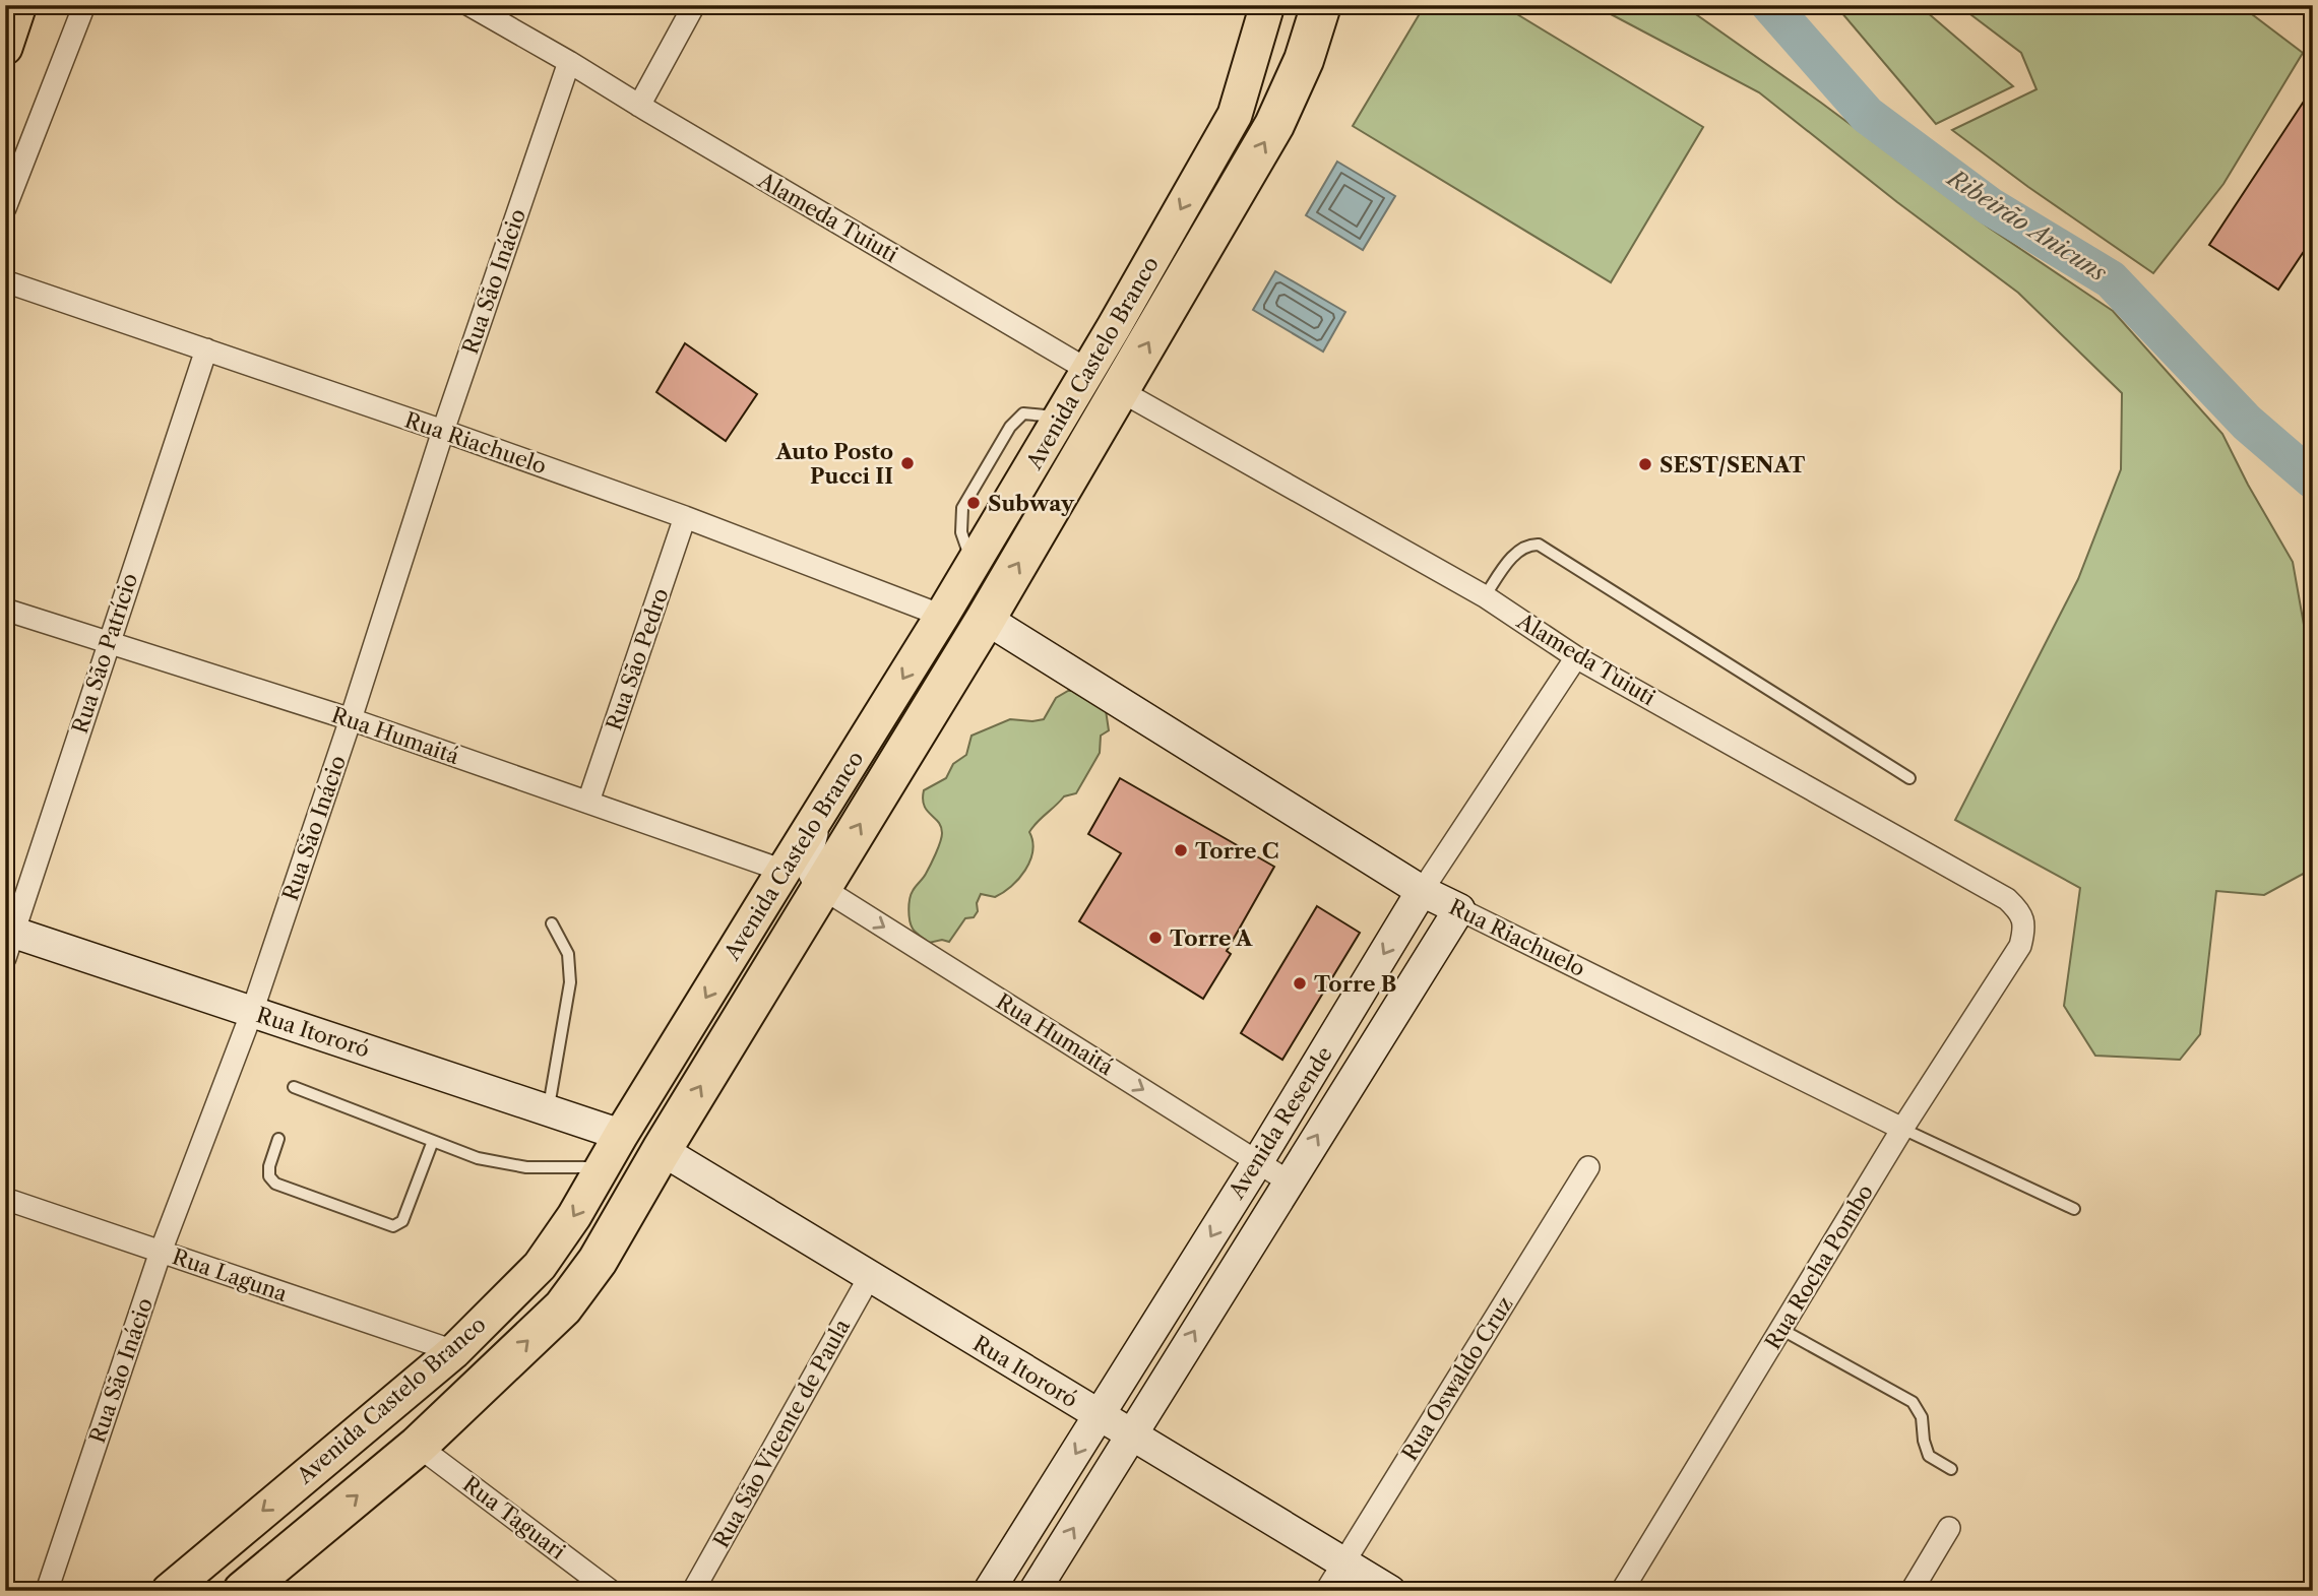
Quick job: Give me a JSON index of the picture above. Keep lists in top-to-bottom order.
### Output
{
  "streets": {
    "highway": ["Avenida Castelo Branco"],
    "street": [
      "Alameda Tuiuti",
      "Rua São Inácio",
      "Rua Riachuelo",
      "Rua São Patrício",
      "Rua São Pedro",
      "Rua Humaitá",
      "Rua Itororó",
      "Avenida Resende",
      "Rua Rocha Pombo",
      "Rua Laguna",
      "Rua Oswaldo Cruz",
      "Rua São Vicente de Paula",
      "Rua Taguari"
    ]
  },
  "crossings": [
    ["Alameda Tuiuti", "Rua São Inácio"],
    ["Alameda Tuiuti", "Avenida Castelo Branco"],
    ["Alameda Tuiuti", "Avenida Resende"],
    ["Alameda Tuiuti", "Rua Rocha Pombo"],
    ["Rua São Inácio", "Rua Riachuelo"],
    ["Rua São Inácio", "Rua Humaitá"],
    ["Rua São Inácio", "Rua Itororó"],
    ["Rua São Inácio", "Rua Laguna"],
    ["Avenida Castelo Branco", "Rua Riachuelo"],
    ["Avenida Castelo Branco", "Rua Humaitá"],
    ["Avenida Castelo Branco", "Rua Itororó"],
    ["Avenida Castelo Branco", "Rua Laguna"],
    ["Avenida Castelo Branco", "Rua Taguari"],
    ["Rua Riachuelo", "Rua São Patrício"],
    ["Rua Riachuelo", "Rua São Pedro"],
    ["Rua Riachuelo", "Avenida Resende"],
    ["Rua Riachuelo", "Rua Rocha Pombo"],
    ["Rua São Patrício", "Rua Humaitá"],
    ["Rua São Patrício", "Rua Itororó"],
    ["Rua São Pedro", "Rua Humaitá"],
    ["Rua Humaitá", "Avenida Resende"],
    ["Rua Itororó", "Avenida Resende"],
    ["Rua Itororó", "Rua Oswaldo Cruz"],
    ["Rua Itororó", "Rua São Vicente de Paula"]
  ],
  "one_way": ["Rua Humaitá"],
  "water": ["Ribeirão Anicuns"],
  "places": [
    "Auto Posto Pucci II",
    "SEST/SENAT",
    "Subway",
    "Torre C",
    "Torre A",
    "Torre B"
  ]
}
